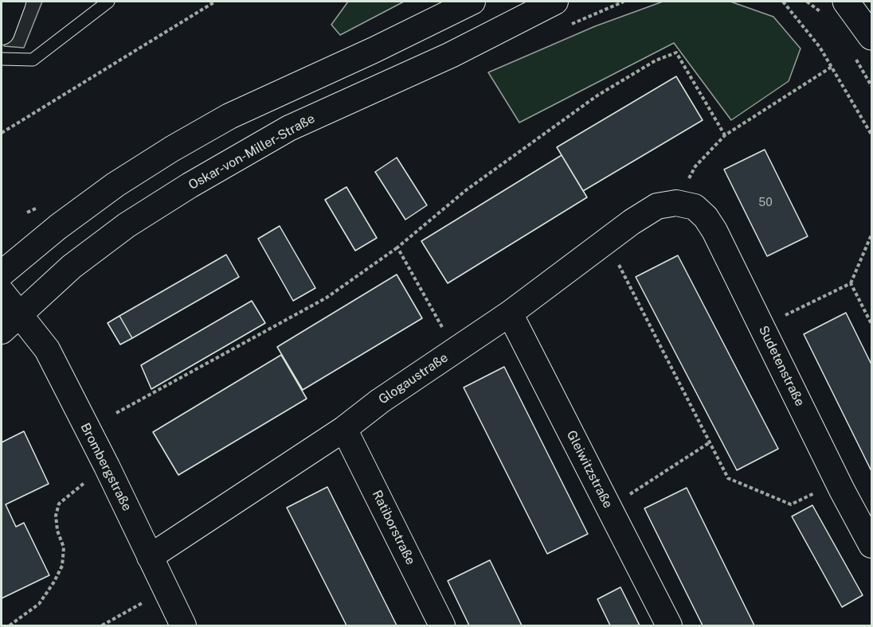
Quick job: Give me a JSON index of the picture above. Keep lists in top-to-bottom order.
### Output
{
  "streets": {
    "street": [
      "Oskar-von-Miller-Straße",
      "Sudetenstraße",
      "Glogaustraße",
      "Brombergstraße",
      "Gleiwitzstraße",
      "Ratiborstraße"
    ]
  },
  "crossings": [
    ["Oskar-von-Miller-Straße", "Brombergstraße"],
    ["Sudetenstraße", "Glogaustraße"],
    ["Glogaustraße", "Brombergstraße"],
    ["Glogaustraße", "Gleiwitzstraße"],
    ["Glogaustraße", "Ratiborstraße"]
  ],
  "house_numbers": ["50"]
}
